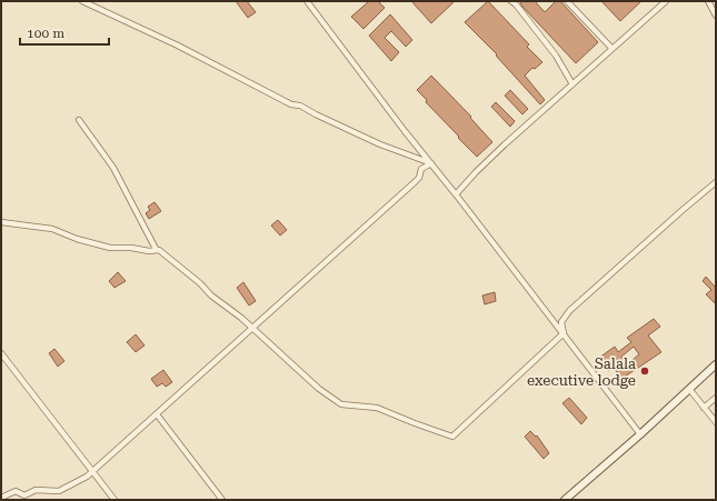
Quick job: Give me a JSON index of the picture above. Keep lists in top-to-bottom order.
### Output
{
  "places": ["Salala executive lodge"],
  "scale_bar": "100 m"
}
